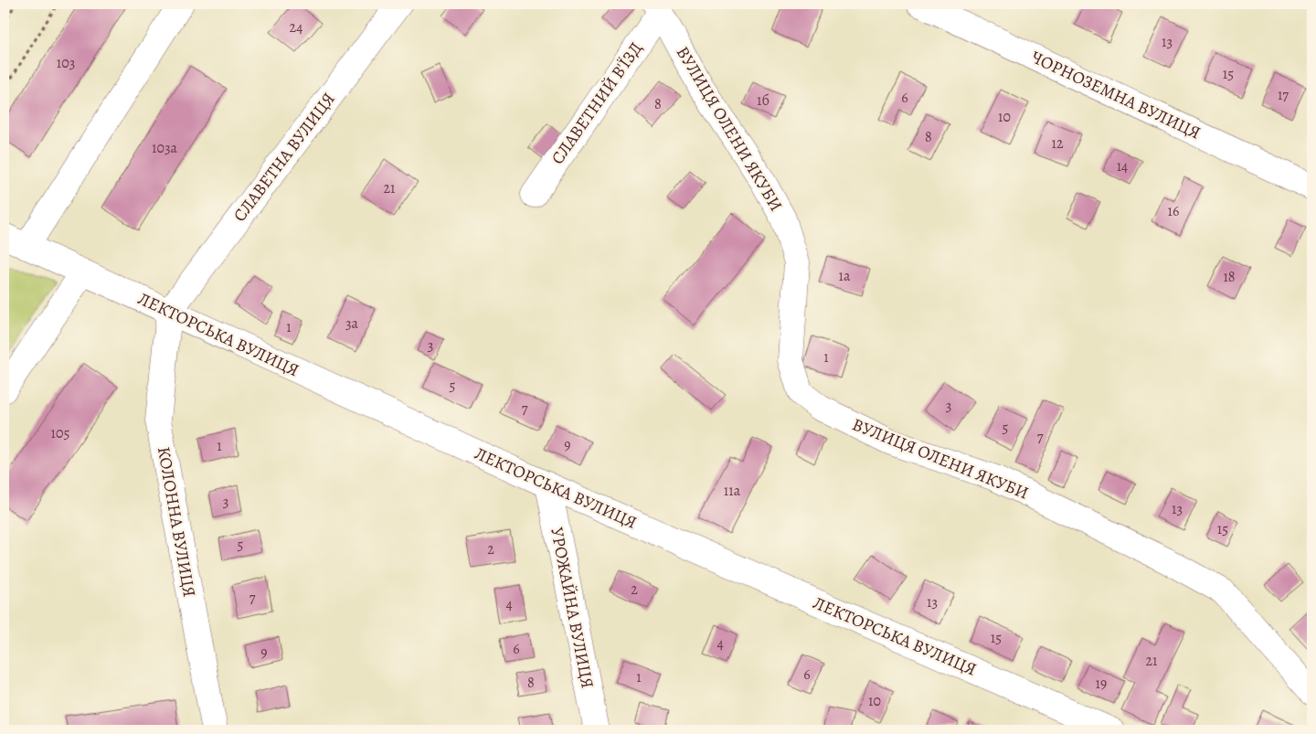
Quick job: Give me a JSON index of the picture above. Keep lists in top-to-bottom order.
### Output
{
  "streets": {
    "street": [
      "ЧОРНОЗЕМНА ВУЛИЦЯ",
      "СЛАВЕТНИЙ В'ЇЗД",
      "ВУЛИЦЯ ОЛЕНИ ЯКУБИ",
      "СЛАВЕТНА ВУЛИЦЯ",
      "ЛЕКТОРСЬКА ВУЛИЦЯ",
      "КОЛОННА ВУЛИЦЯ",
      "УРОЖАЙНА ВУЛИЦЯ"
    ]
  },
  "crossings": [
    ["СЛАВЕТНИЙ В'ЇЗД", "ВУЛИЦЯ ОЛЕНИ ЯКУБИ"],
    ["СЛАВЕТНА ВУЛИЦЯ", "ЛЕКТОРСЬКА ВУЛИЦЯ"],
    ["СЛАВЕТНА ВУЛИЦЯ", "КОЛОННА ВУЛИЦЯ"],
    ["ЛЕКТОРСЬКА ВУЛИЦЯ", "КОЛОННА ВУЛИЦЯ"],
    ["ЛЕКТОРСЬКА ВУЛИЦЯ", "УРОЖАЙНА ВУЛИЦЯ"]
  ],
  "house_numbers": [
    "24",
    "13",
    "103",
    "15",
    "17",
    "6",
    "1б",
    "8",
    "10",
    "8",
    "12",
    "103а",
    "14",
    "21",
    "16",
    "1а",
    "18",
    "3а",
    "1",
    "3",
    "1",
    "5",
    "3",
    "7",
    "5",
    "105",
    "7",
    "9",
    "1",
    "11а",
    "3",
    "13",
    "15",
    "5",
    "2",
    "2",
    "7",
    "13",
    "4",
    "15",
    "4",
    "6",
    "9",
    "21",
    "6",
    "1",
    "8",
    "19",
    "10"
  ]
}
